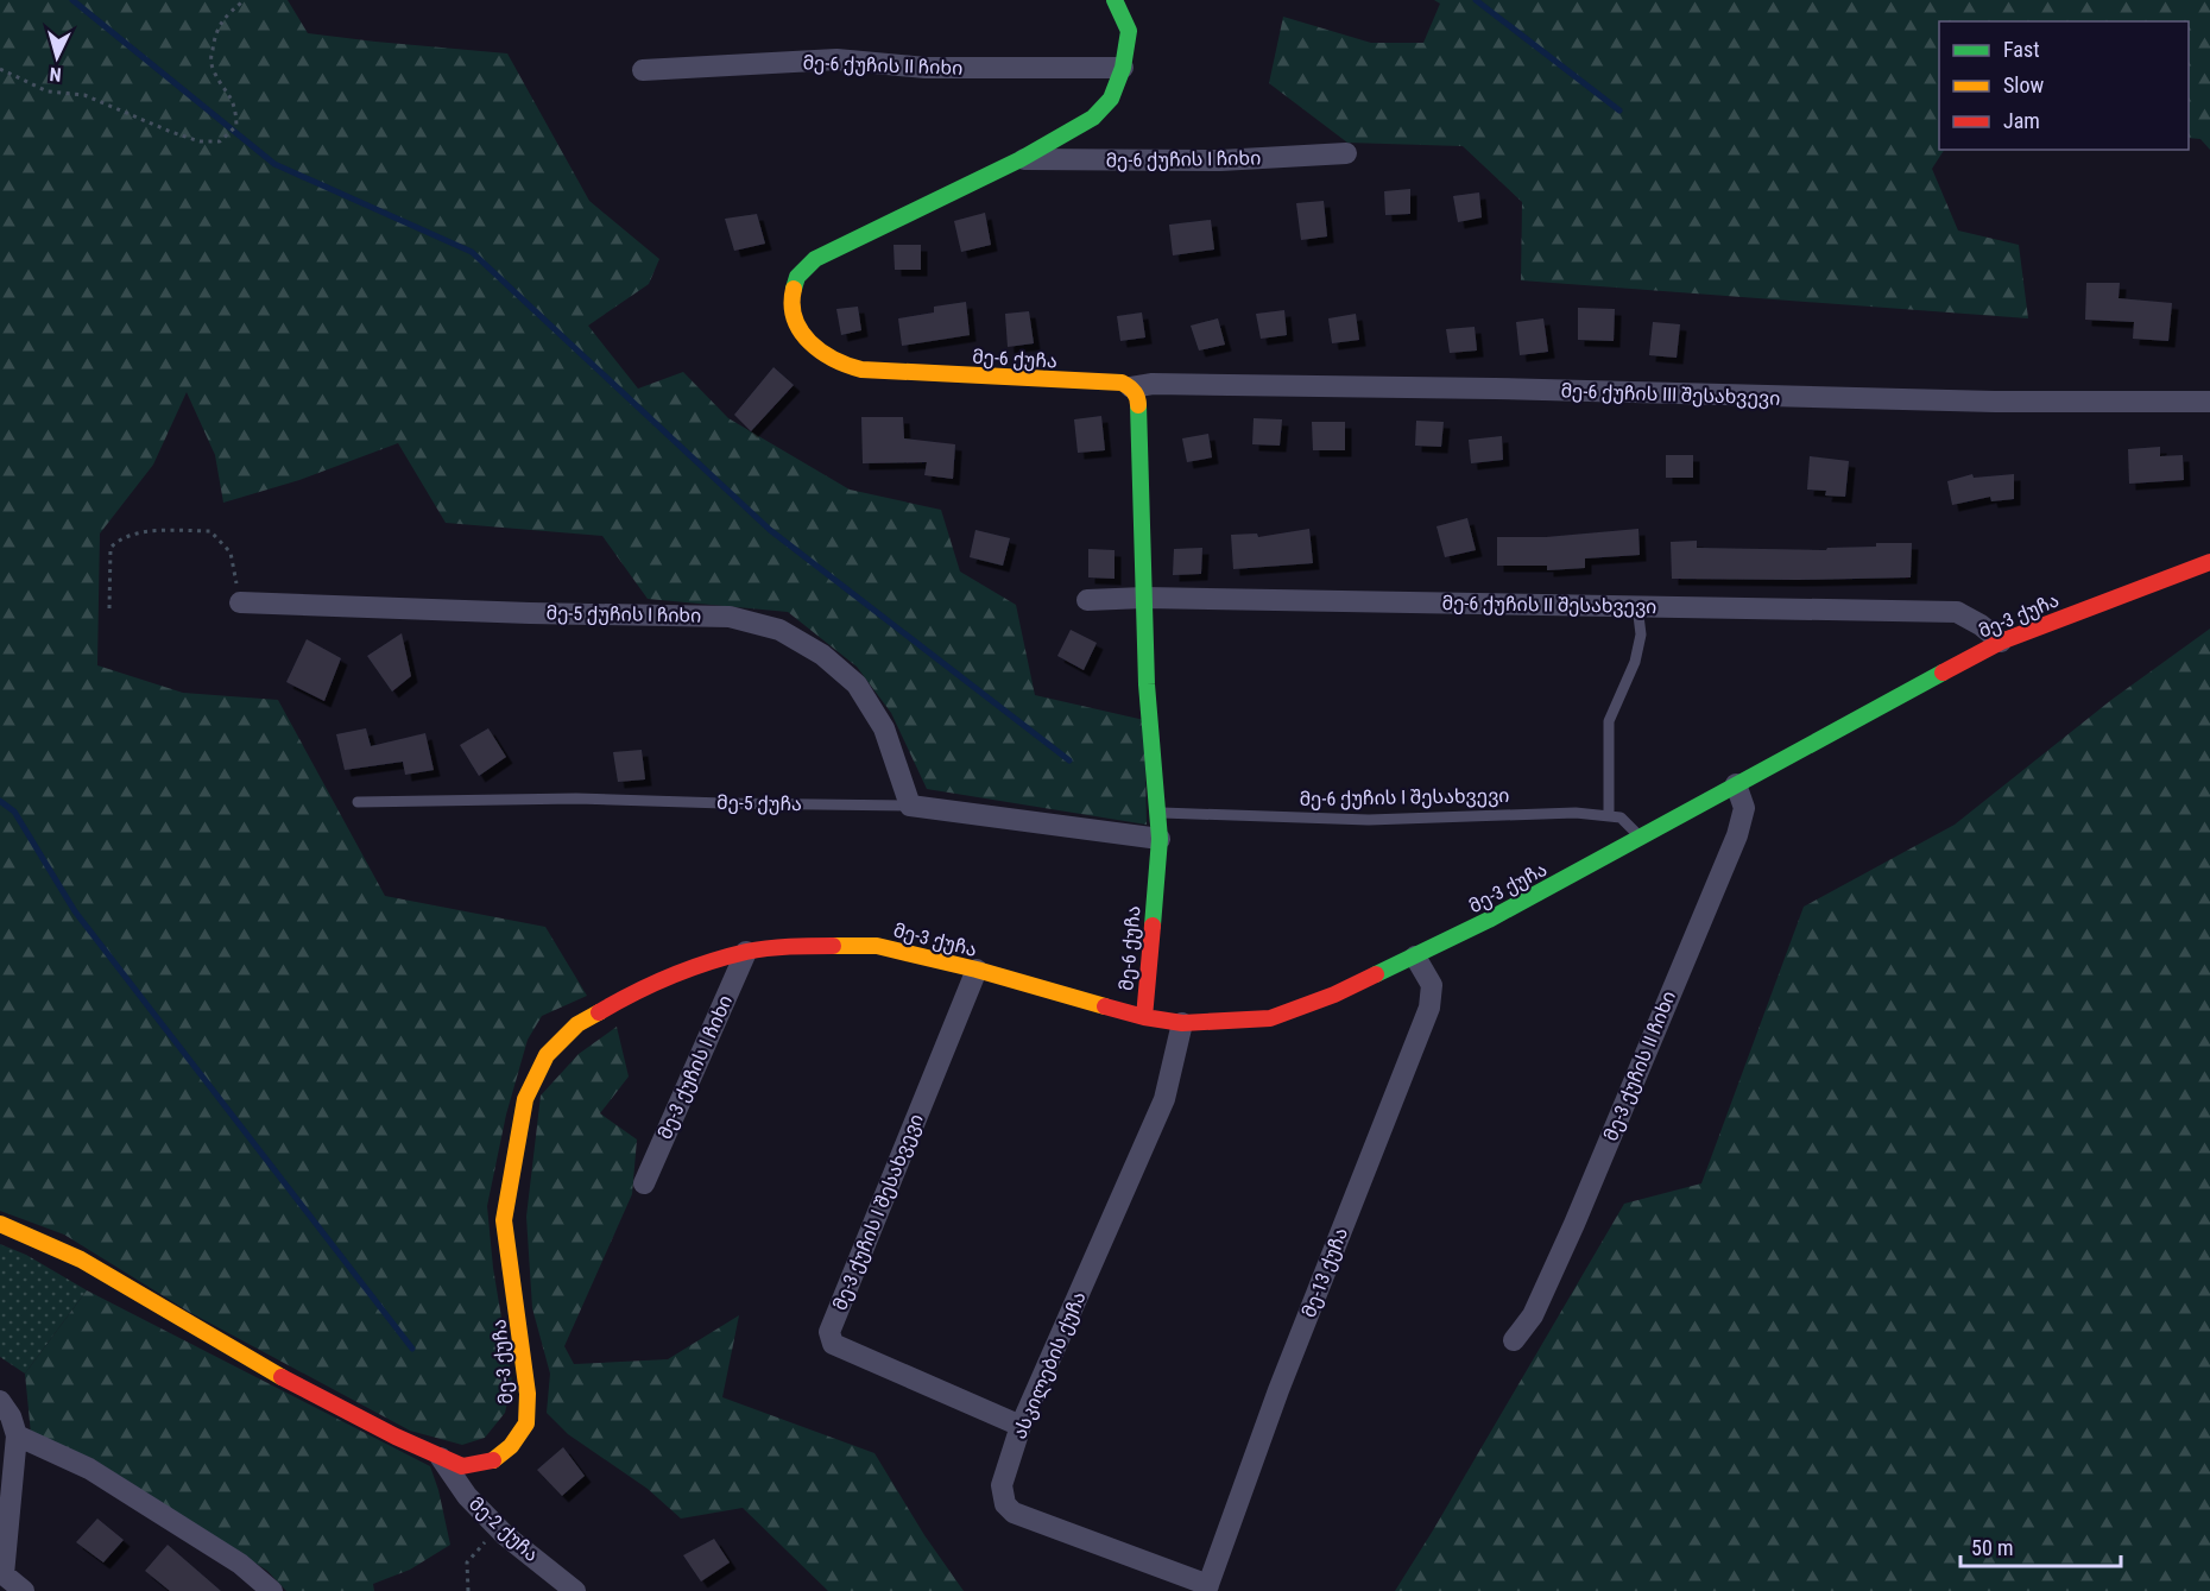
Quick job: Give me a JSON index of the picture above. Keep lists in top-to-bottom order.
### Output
{
  "streets": {
    "street": [
      "მე-6 ქუჩის II ჩიხი",
      "მე-6 ქუჩის I ჩიხი",
      "მე-6 ქუჩა",
      "მე-6 ქუჩის III შესახვევი",
      "მე-6 ქუჩის II შესახვევი",
      "მე-5 ქუჩის I ჩიხი",
      "მე-3 ქუჩა",
      "მე-5 ქუჩა",
      "მე-3 ქუჩის II ჩიხი",
      "მე-3 ქუჩის I ჩიხი",
      "მე-3 ქუჩის I შესახვევი",
      "მე-13 ქუჩა",
      "ასკილების ქუჩა",
      "მე-2 ქუჩა"
    ],
    "lane": ["მე-6 ქუჩის I შესახვევი"]
  },
  "crossings": [
    ["მე-6 ქუჩის II ჩიხი", "მე-6 ქუჩა"],
    ["მე-6 ქუჩის I ჩიხი", "მე-6 ქუჩა"],
    ["მე-6 ქუჩა", "მე-6 ქუჩის III შესახვევი"],
    ["მე-6 ქუჩა", "მე-6 ქუჩის II შესახვევი"],
    ["მე-6 ქუჩა", "მე-3 ქუჩა"],
    ["მე-6 ქუჩა", "მე-6 ქუჩის I შესახვევი"],
    ["მე-6 ქუჩა", "მე-5 ქუჩა"],
    ["მე-6 ქუჩის II შესახვევი", "მე-3 ქუჩა"],
    ["მე-5 ქუჩის I ჩიხი", "მე-5 ქუჩა"],
    ["მე-3 ქუჩა", "მე-6 ქუჩის I შესახვევი"],
    ["მე-3 ქუჩა", "მე-3 ქუჩის II ჩიხი"],
    ["მე-3 ქუჩა", "მე-3 ქუჩის I ჩიხი"],
    ["მე-3 ქუჩა", "მე-3 ქუჩის I შესახვევი"],
    ["მე-3 ქუჩა", "მე-13 ქუჩა"],
    ["მე-3 ქუჩა", "ასკილების ქუჩა"],
    ["მე-3 ქუჩა", "მე-2 ქუჩა"],
    ["მე-3 ქუჩის I შესახვევი", "ასკილების ქუჩა"],
    ["მე-13 ქუჩა", "ასკილების ქუჩა"]
  ],
  "legend": ["Fast", "Slow", "Jam"],
  "scale_bar": "50 m",
  "north": "bottom"
}
